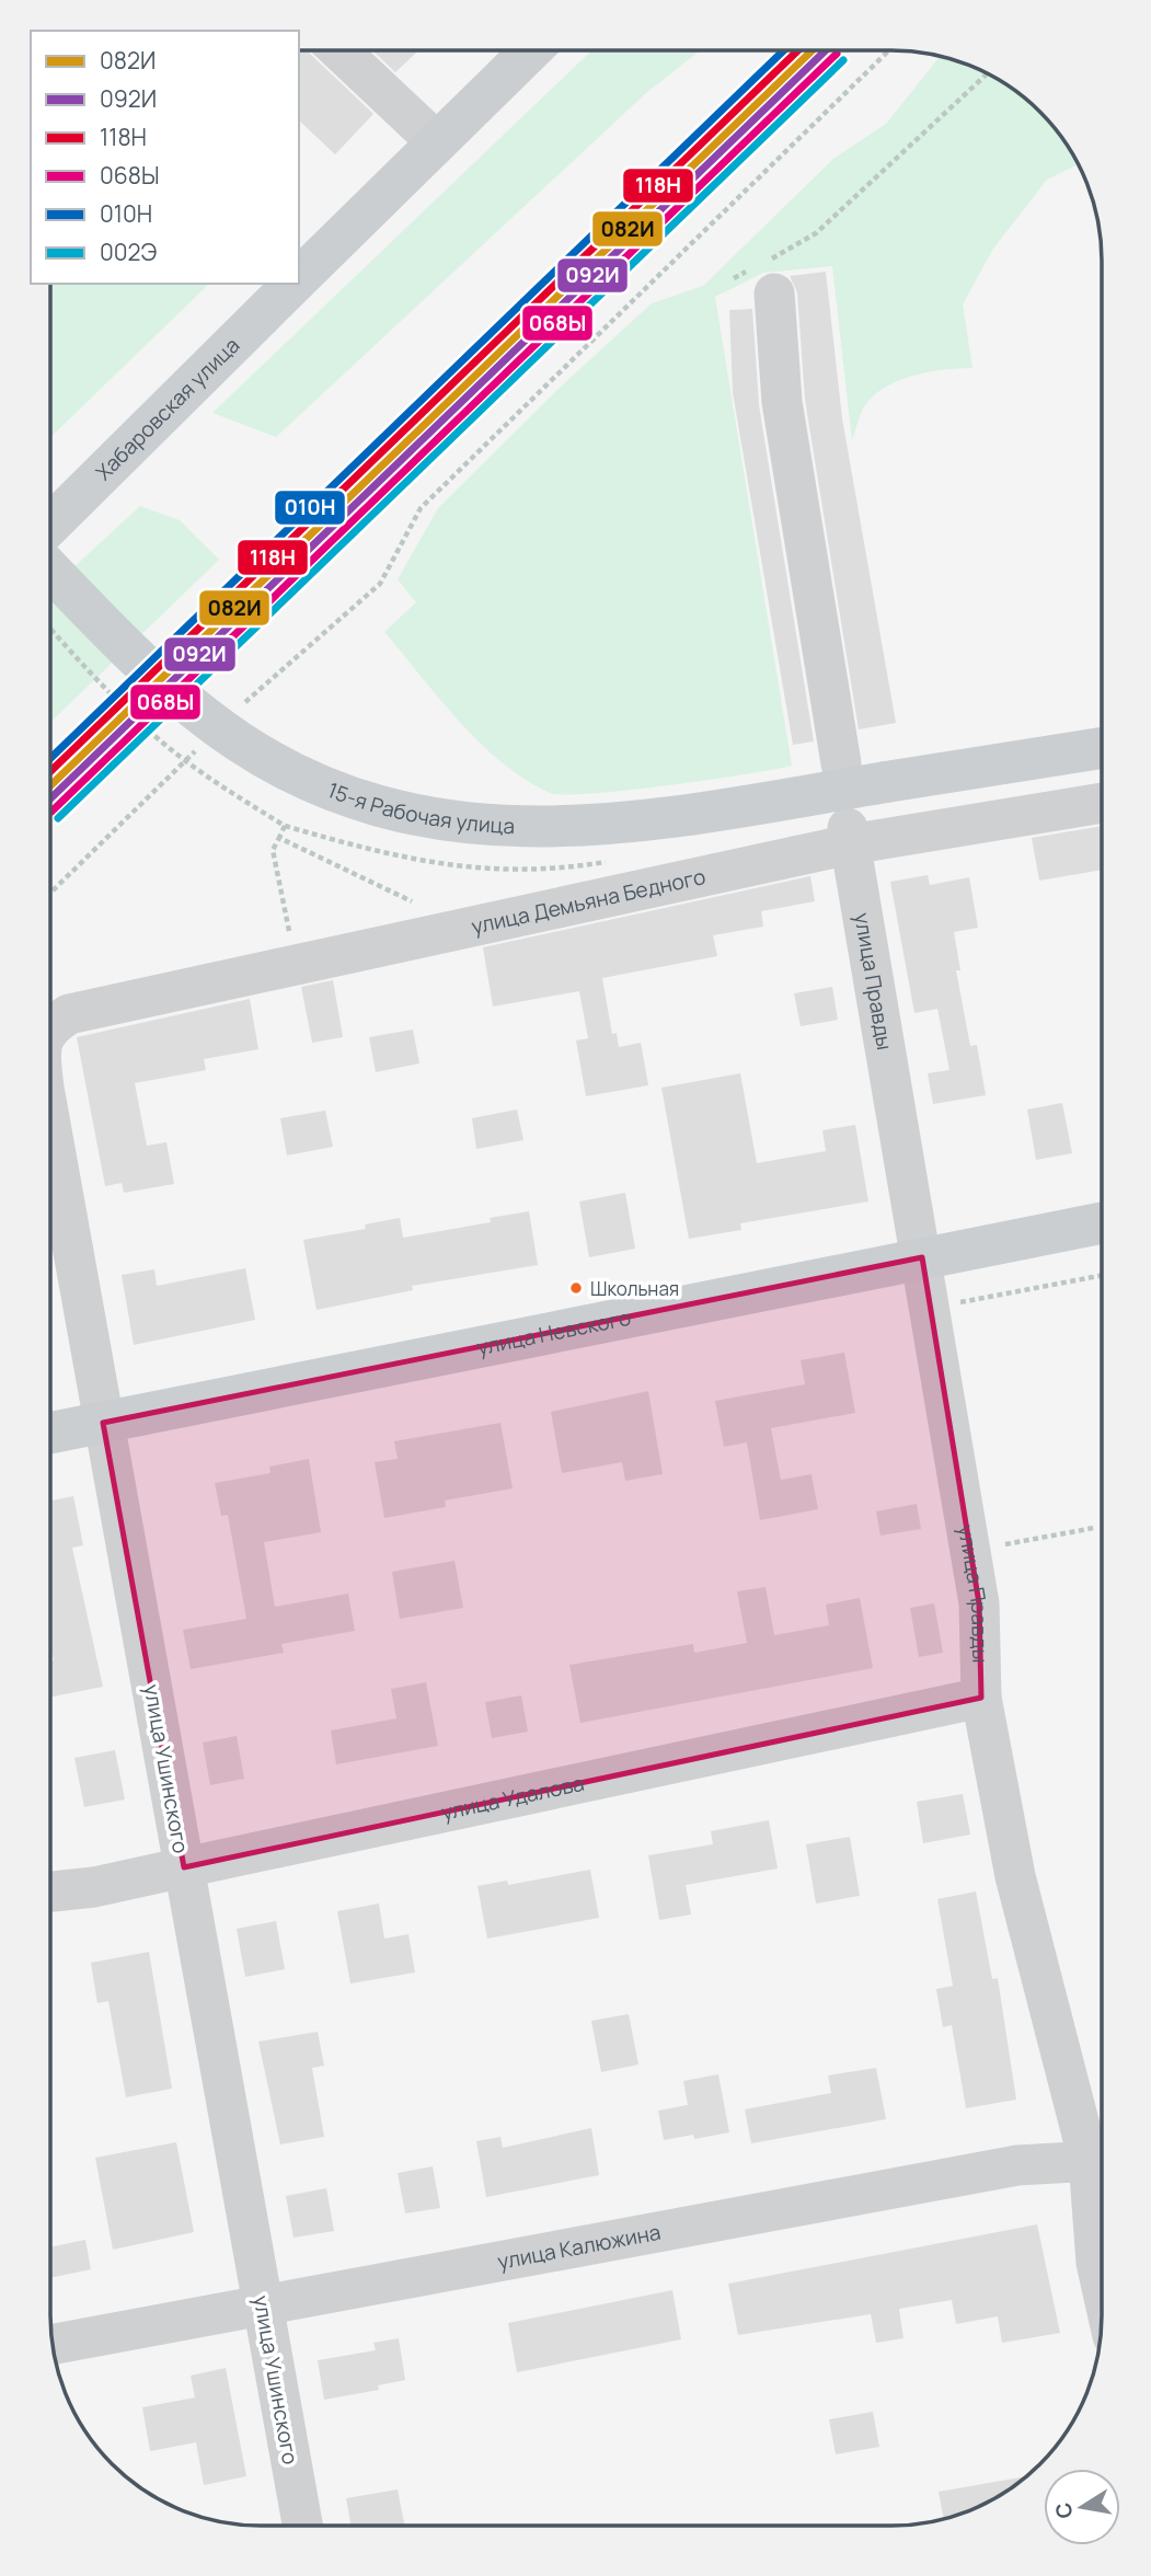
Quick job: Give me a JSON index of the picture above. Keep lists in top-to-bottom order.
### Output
{
  "streets": {
    "main road": ["Хабаровская улица", "15-я Рабочая улица", "улица Невского"],
    "street": [
      "улица Демьяна Бедного",
      "улица Правды",
      "улица Ушинского",
      "улица Удалова",
      "улица Калюжина"
    ]
  },
  "crossings": [
    ["улица Демьяна Бедного", "улица Правды"],
    ["улица Демьяна Бедного", "улица Ушинского"],
    ["улица Правды", "улица Невского"],
    ["улица Правды", "улица Удалова"],
    ["улица Правды", "улица Калюжина"],
    ["улица Невского", "улица Ушинского"],
    ["улица Ушинского", "улица Удалова"],
    ["улица Ушинского", "улица Калюжина"]
  ],
  "places": ["Школьная"],
  "lines": [
    "transit line 082И",
    "transit line 092И",
    "transit line 118Н",
    "transit line 010Н",
    "transit line 068Ы",
    "transit line 002Э"
  ],
  "legend": [
    "082И",
    "092И",
    "118Н",
    "068Ы",
    "010Н",
    "002Э"
  ],
  "north": "left"
}
